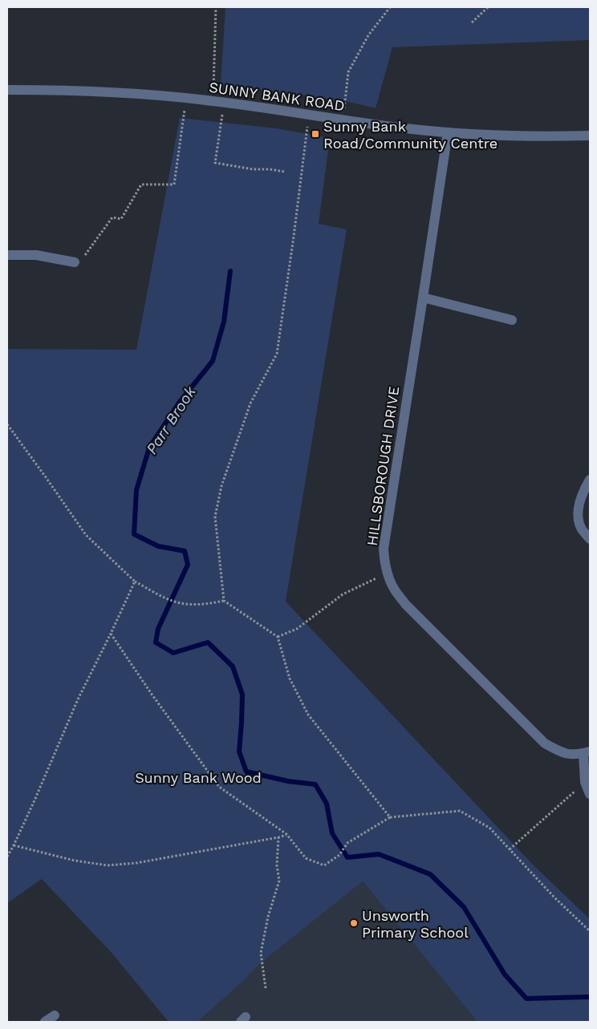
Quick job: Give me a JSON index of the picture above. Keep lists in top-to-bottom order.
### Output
{
  "streets": {
    "street": ["SUNNY BANK ROAD", "HILLSBOROUGH DRIVE"]
  },
  "crossings": [
    ["SUNNY BANK ROAD", "HILLSBOROUGH DRIVE"]
  ],
  "water": ["Parr Brook"],
  "parks": ["Sunny Bank Wood"],
  "places": {
    "transit": ["Sunny Bank Road/Community Centre"],
    "other": ["Unsworth Primary School"]
  }
}
